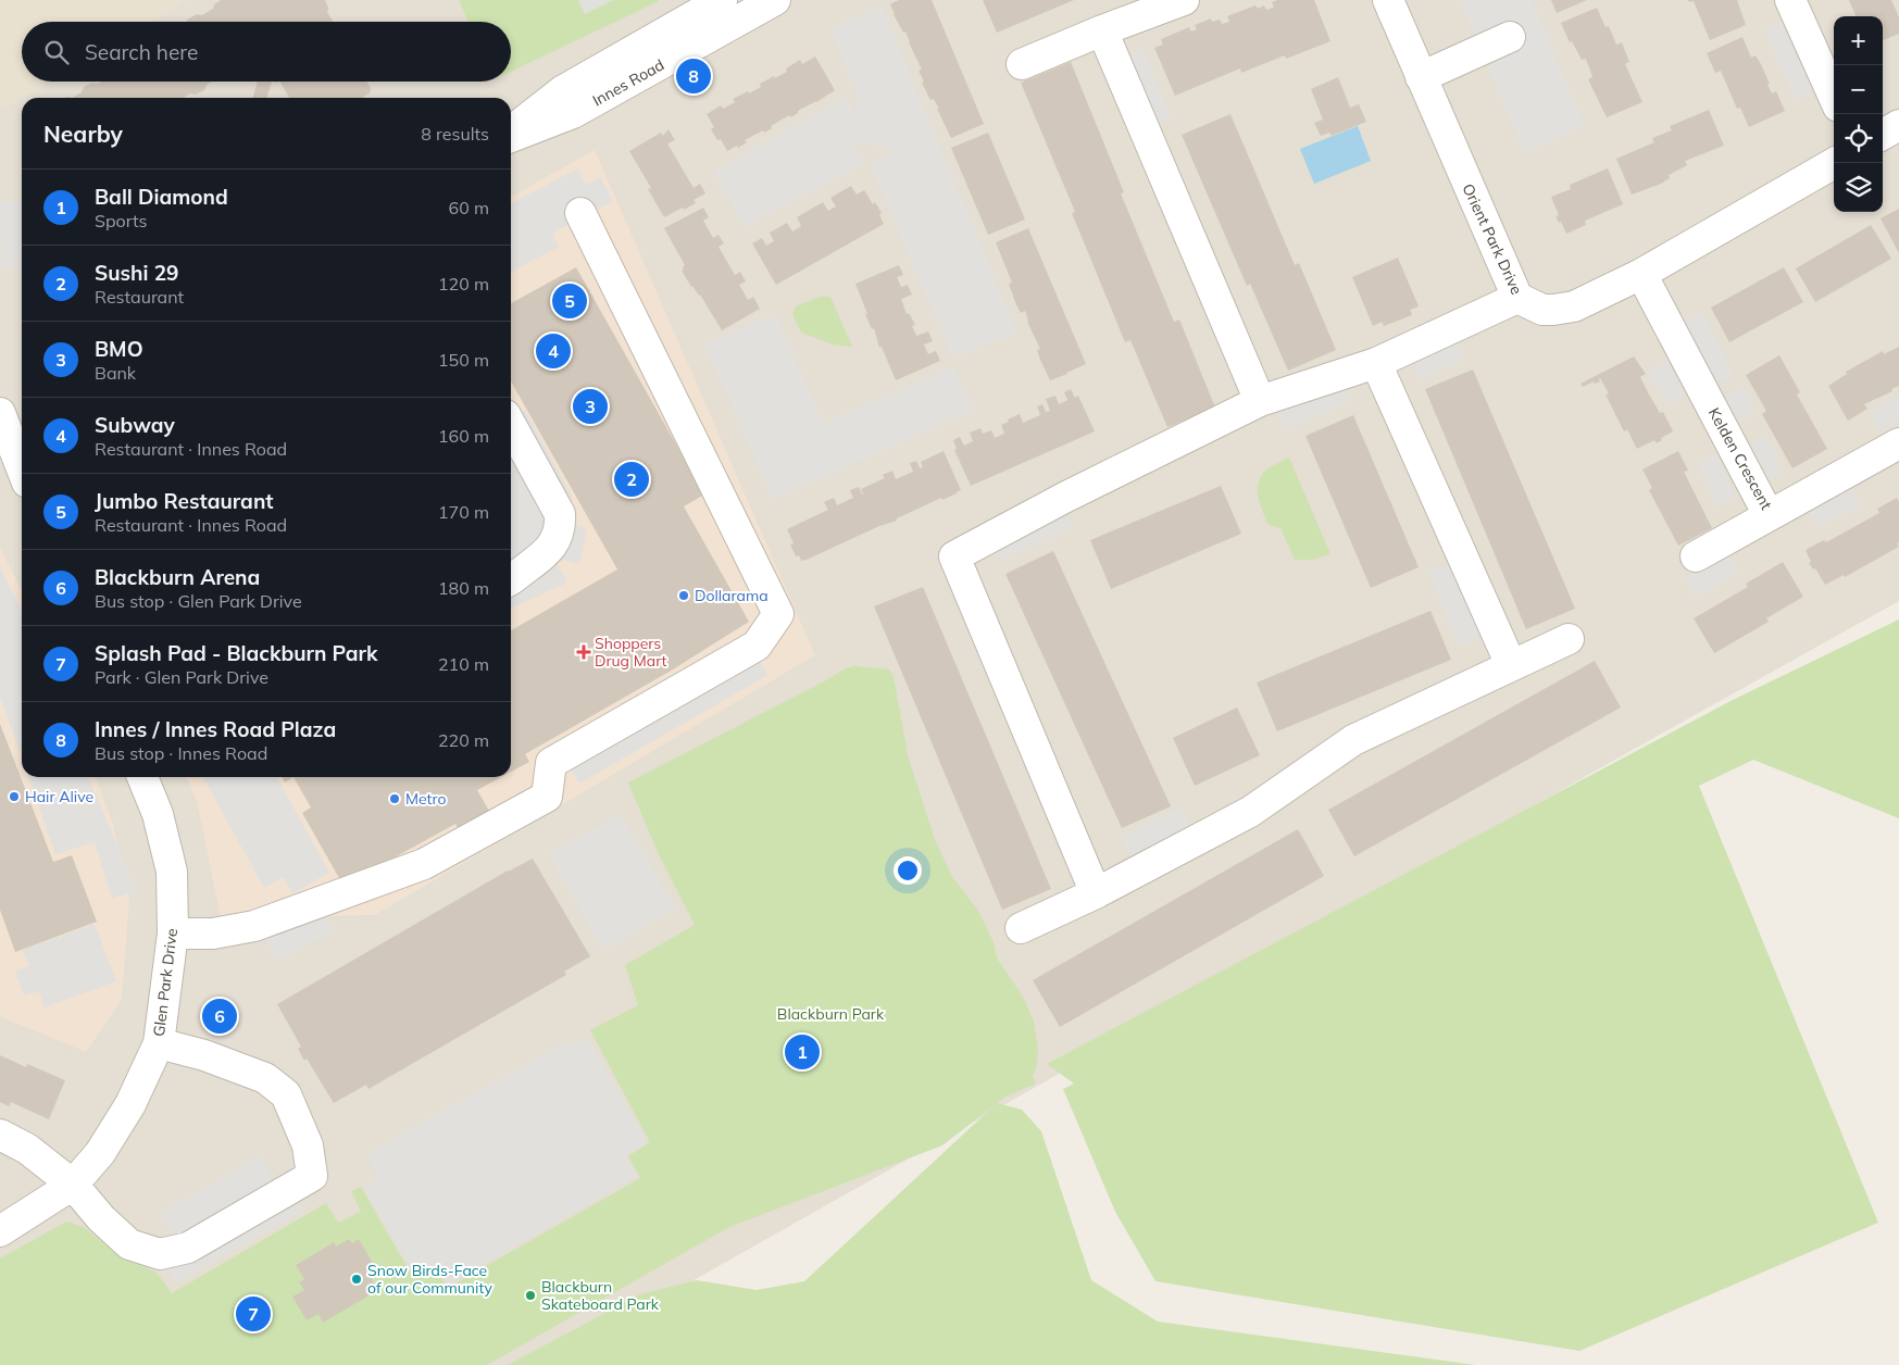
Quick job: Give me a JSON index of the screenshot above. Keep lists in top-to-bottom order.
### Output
{
  "streets": {
    "street": [
      "Innes Road",
      "Orient Park Drive",
      "Kelden Crescent",
      "Glen Park Drive"
    ]
  },
  "crossings": [
    ["Orient Park Drive", "Kelden Crescent"]
  ],
  "parks": ["Blackburn Park"],
  "places": {
    "other": [
      "Dollarama",
      "Hair Alive",
      "Metro",
      "Snow Birds-Face of our Community",
      "Blackburn Skateboard Park"
    ],
    "health": ["Shoppers Drug Mart"]
  },
  "page": {
    "map_buttons": ["+", "−"],
    "search": "Search here",
    "pins": [
      "8",
      "5",
      "4",
      "3",
      "2",
      "6",
      "1",
      "7"
    ],
    "heading": ["Nearby", "8 results"],
    "list": [
      {
        "mark": "1",
        "name": "Ball Diamond",
        "note": "Sports",
        "value": "60 m"
      },
      {
        "mark": "2",
        "name": "Sushi 29",
        "note": "Restaurant",
        "value": "120 m"
      },
      {
        "mark": "3",
        "name": "BMO",
        "note": "Bank",
        "value": "150 m"
      },
      {
        "mark": "4",
        "name": "Subway",
        "note": "Restaurant · Innes Road",
        "value": "160 m"
      },
      {
        "mark": "5",
        "name": "Jumbo Restaurant",
        "note": "Restaurant · Innes Road",
        "value": "170 m"
      },
      {
        "mark": "6",
        "name": "Blackburn Arena",
        "note": "Bus stop · Glen Park Drive",
        "value": "180 m"
      },
      {
        "mark": "7",
        "name": "Splash Pad - Blackburn Park",
        "note": "Park · Glen Park Drive",
        "value": "210 m"
      },
      {
        "mark": "8",
        "name": "Innes / Innes Road Plaza",
        "note": "Bus stop · Innes Road",
        "value": "220 m"
      }
    ]
  }
}
